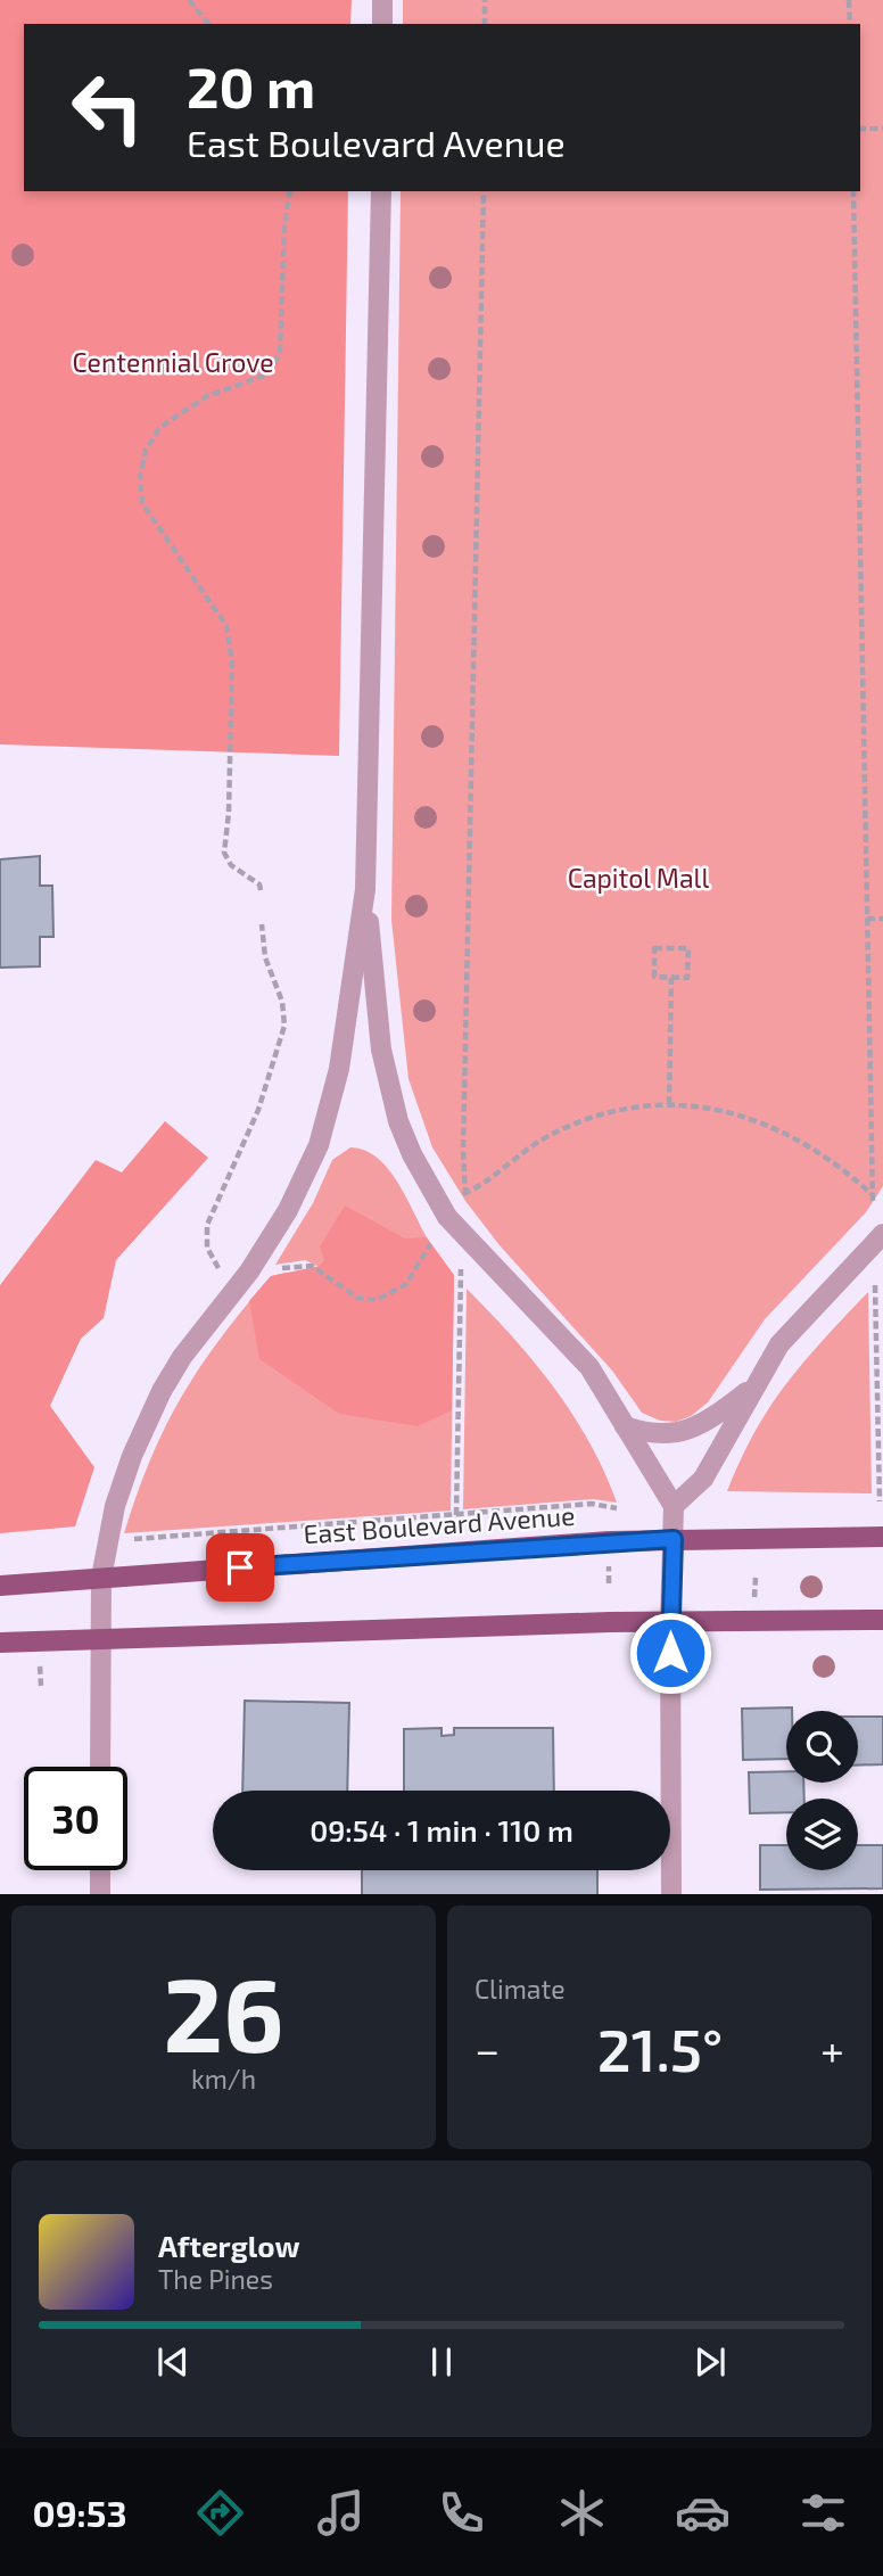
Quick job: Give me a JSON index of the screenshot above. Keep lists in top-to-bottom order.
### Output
{
  "streets": {
    "main road": ["East Boulevard Avenue"]
  },
  "parks": ["Centennial Grove", "Capitol Mall"],
  "page": {
    "turn": ["20 m", "East Boulevard Avenue"],
    "limit": "30",
    "trip": "09:54 · 1 min · 110 m",
    "tile": [
      ["26", "km/h"],
      "Climate"
    ],
    "heat": ["−", "21.5°", "+"],
    "song": ["Afterglow", "The Pines"],
    "tabs": "09:53"
  }
}
